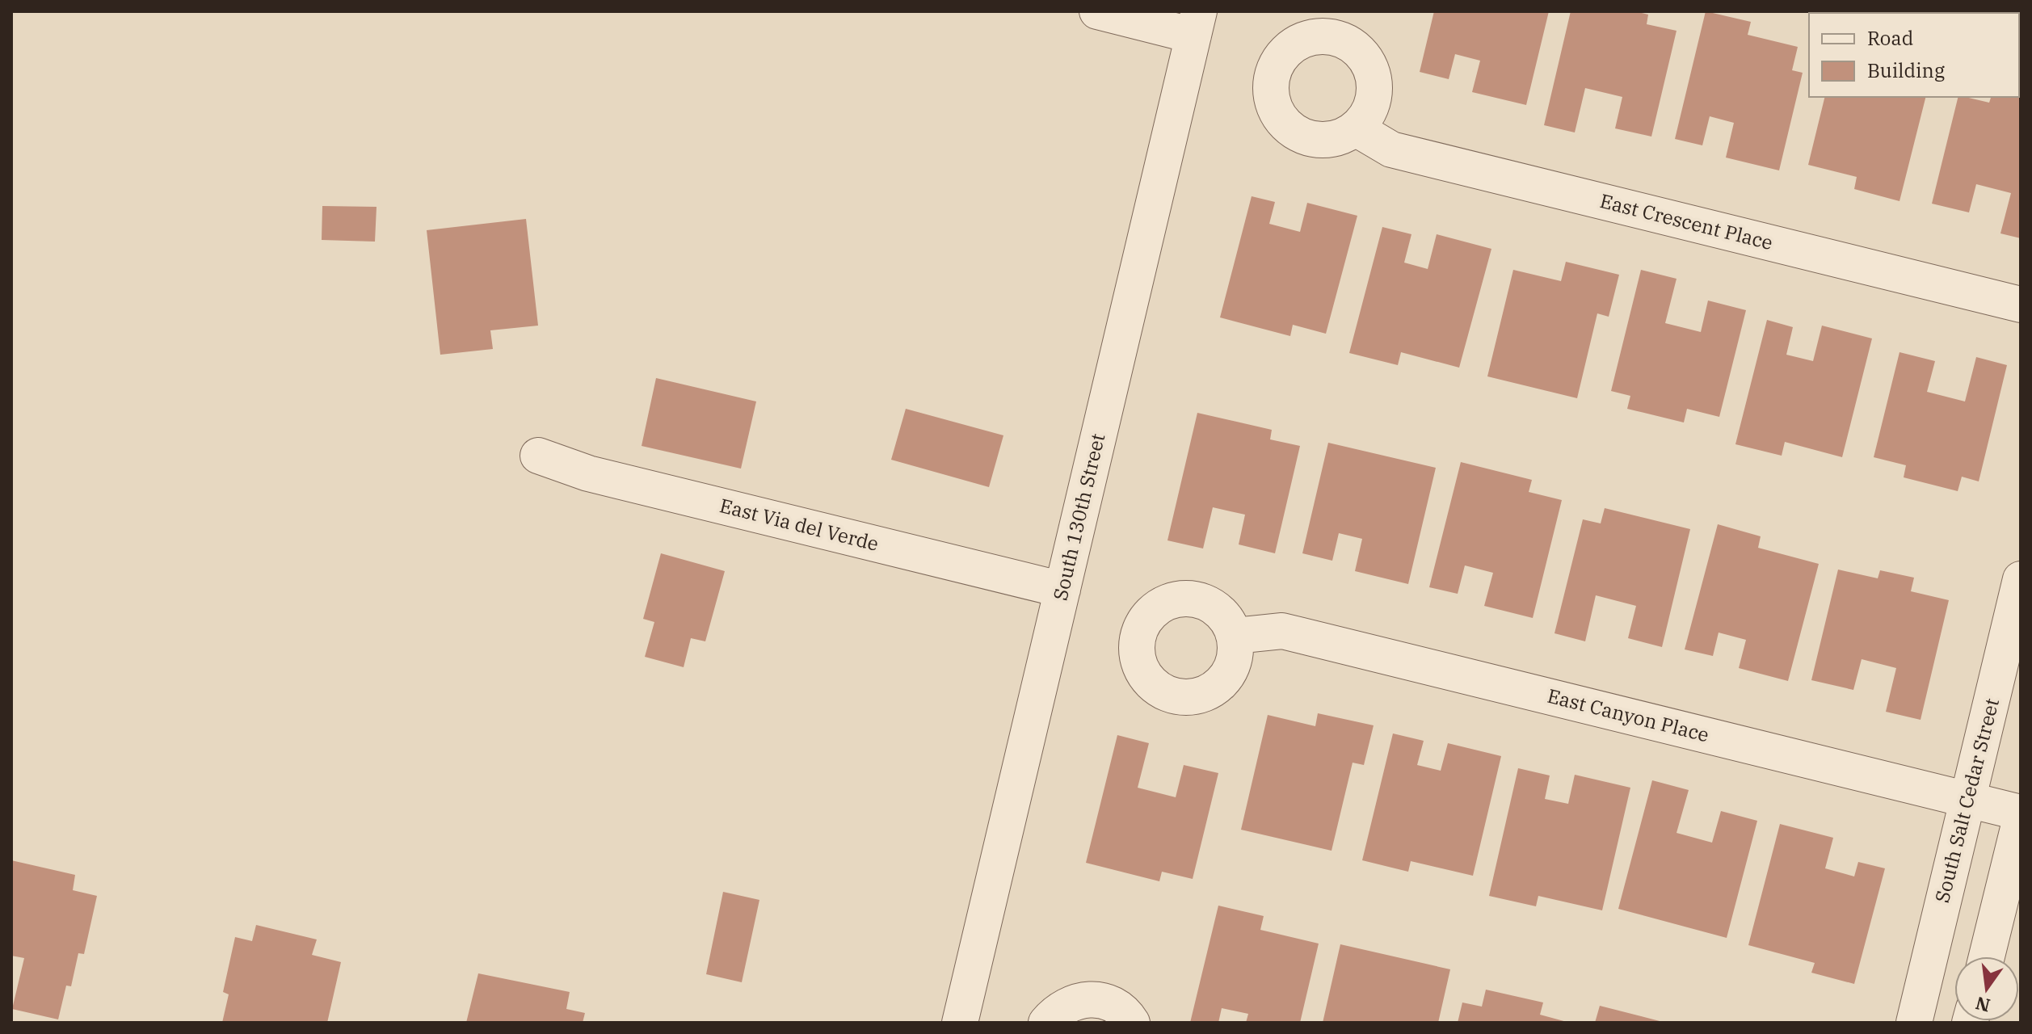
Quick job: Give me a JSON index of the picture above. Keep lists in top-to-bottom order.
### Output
{
  "streets": {
    "street": [
      "East Crescent Place",
      "South 130th Street",
      "East Via del Verde",
      "East Canyon Place",
      "South Salt Cedar Street"
    ]
  },
  "crossings": [
    ["South 130th Street", "East Via del Verde"],
    ["East Canyon Place", "South Salt Cedar Street"]
  ],
  "legend": ["Road", "Building"],
  "north": "bottom"
}
